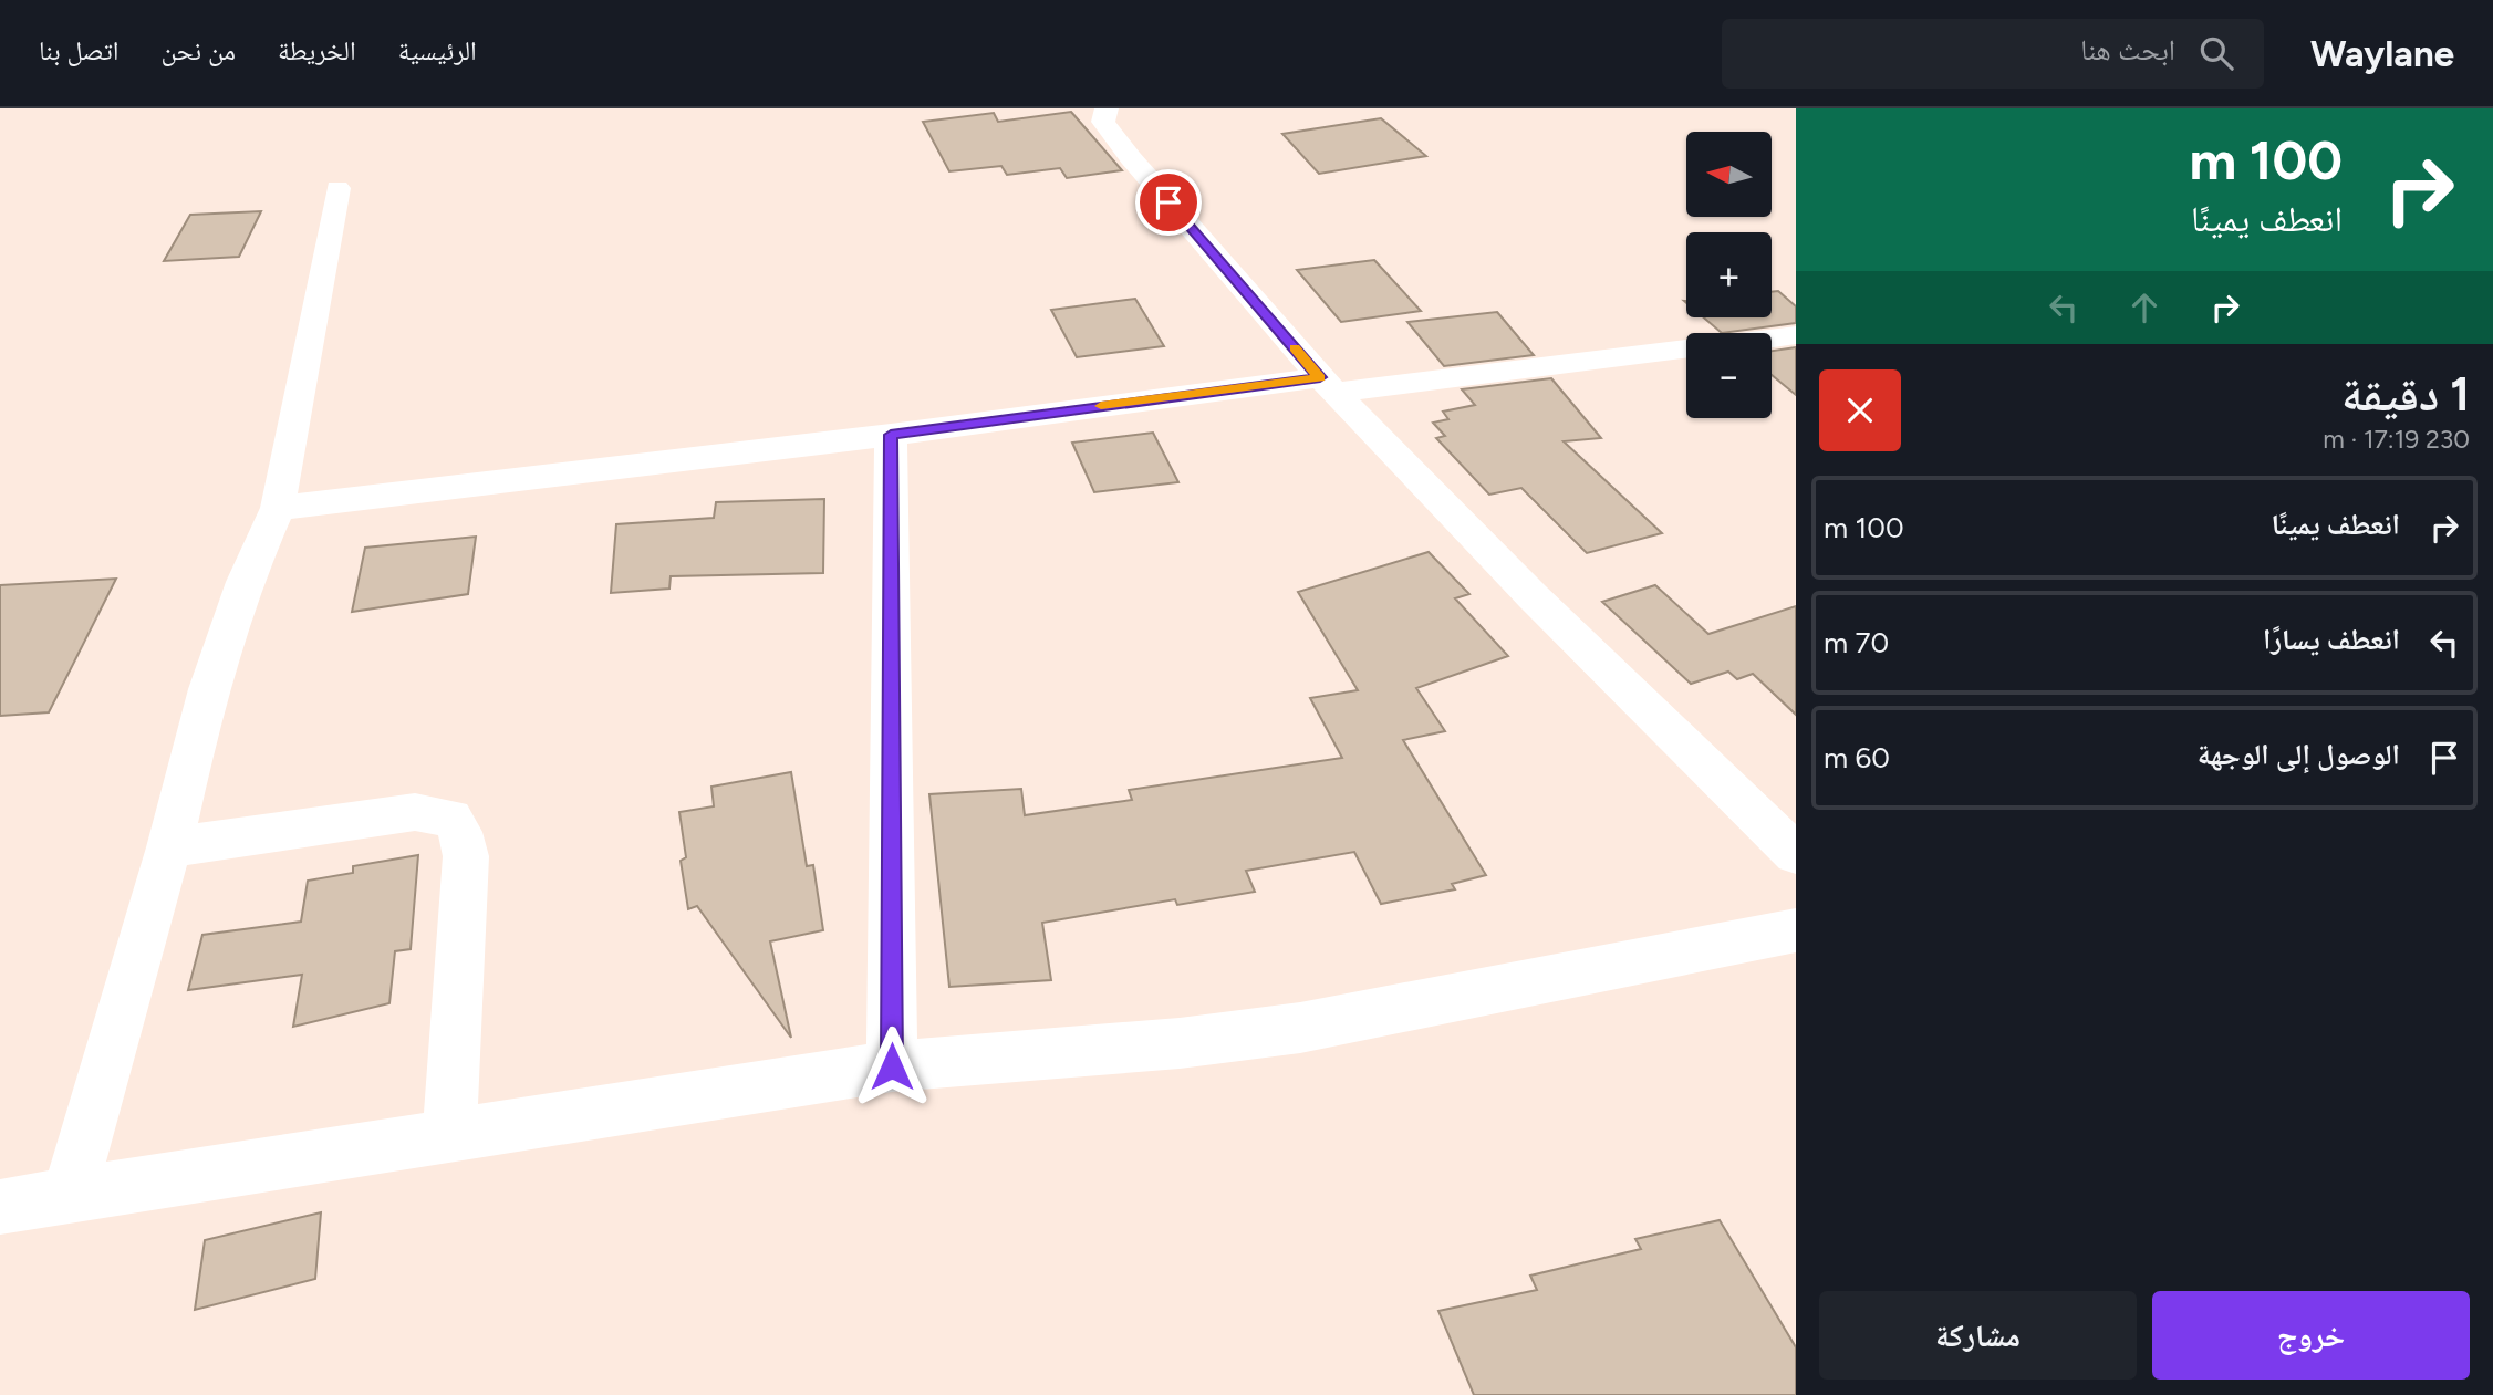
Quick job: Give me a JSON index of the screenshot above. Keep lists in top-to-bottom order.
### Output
{
  "north": "left",
  "page": {
    "header": "Waylane",
    "search": "ابحث هنا",
    "nav": [
      "الرئيسية",
      "الخريطة",
      "من نحن",
      "اتصل بنا"
    ],
    "turn": ["100 m", "انعطف يمينًا"],
    "map_buttons": ["+", "−"],
    "heading": ["1 دقيقة", "230 m · 17:19"],
    "list": [
      {
        "name": "انعطف يمينًا",
        "value": "100 m"
      },
      {
        "name": "انعطف يسارًا",
        "value": "70 m"
      },
      {
        "name": "الوصول إلى الوجهة",
        "value": "60 m"
      }
    ],
    "buttons": ["خروج", "مشاركة"]
  }
}
